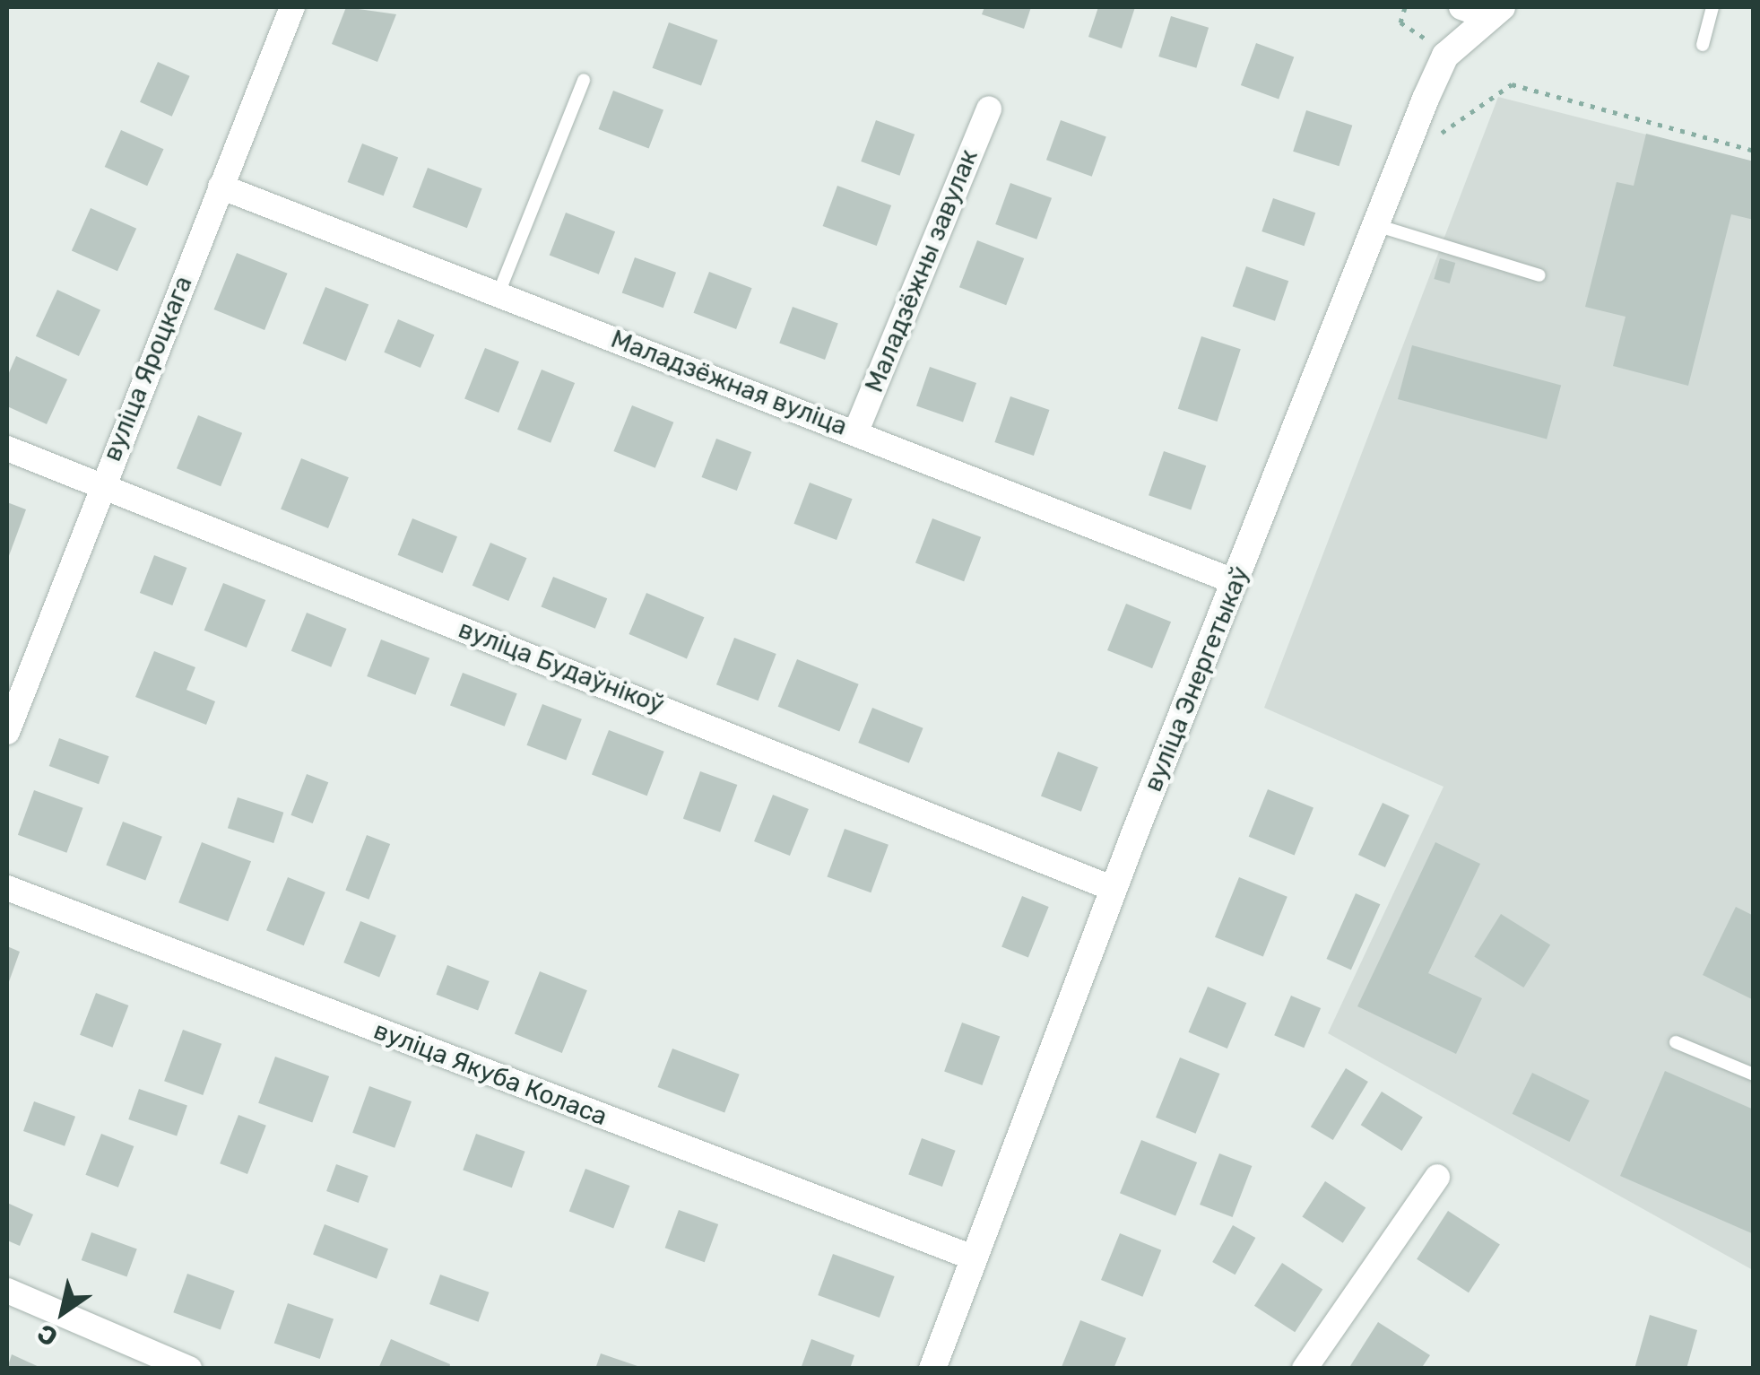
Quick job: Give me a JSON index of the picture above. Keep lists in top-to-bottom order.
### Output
{
  "streets": {
    "street": [
      "Маладзёжны завулак",
      "вуліца Яроцкага",
      "Маладзёжная вуліца",
      "вуліца Будаўнікоў",
      "вуліца Энергетыкаў",
      "вуліца Якуба Коласа"
    ]
  },
  "crossings": [
    ["Маладзёжны завулак", "Маладзёжная вуліца"],
    ["вуліца Яроцкага", "Маладзёжная вуліца"],
    ["вуліца Яроцкага", "вуліца Будаўнікоў"],
    ["Маладзёжная вуліца", "вуліца Энергетыкаў"],
    ["вуліца Будаўнікоў", "вуліца Энергетыкаў"],
    ["вуліца Энергетыкаў", "вуліца Якуба Коласа"]
  ],
  "north": "bottom left"
}
